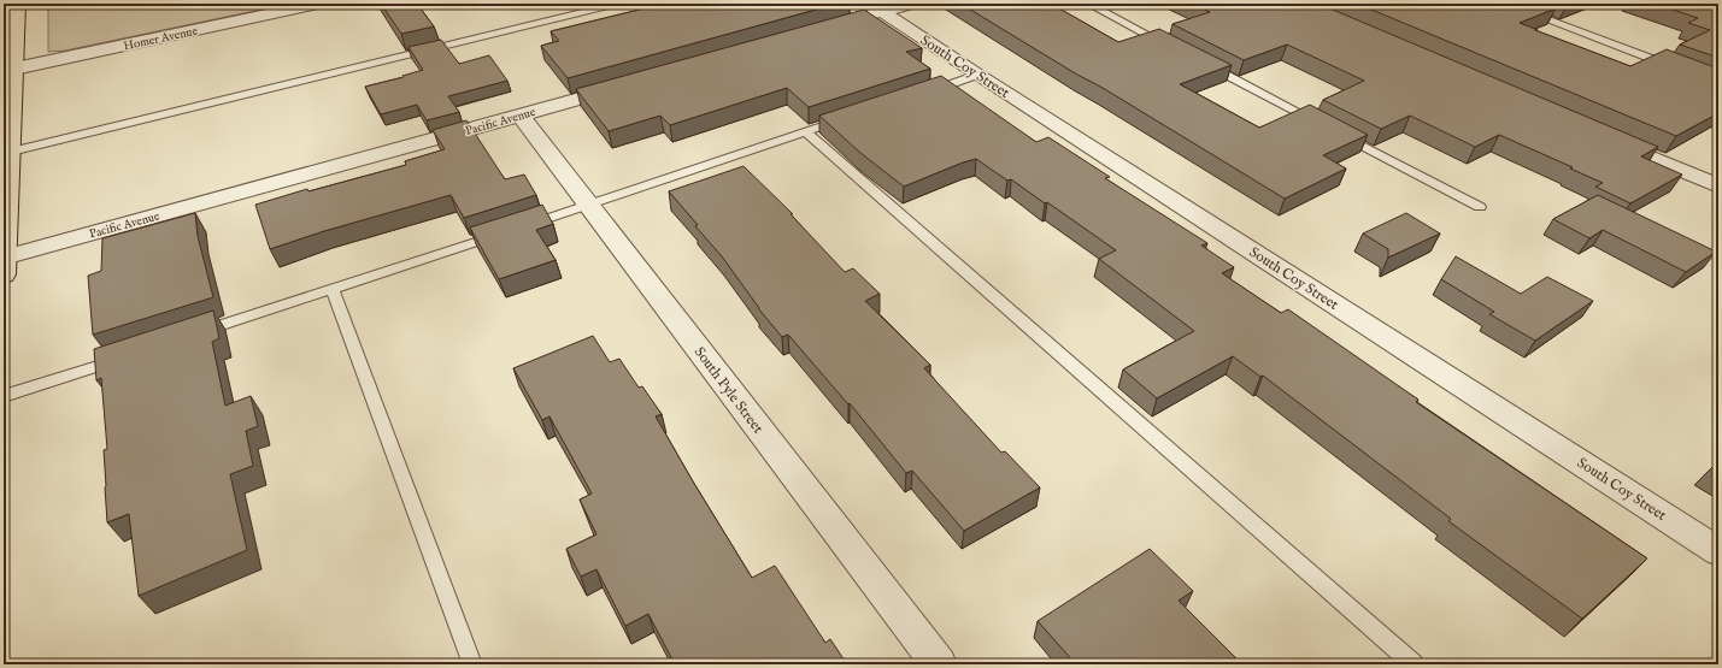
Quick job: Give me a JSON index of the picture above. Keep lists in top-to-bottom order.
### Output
{
  "streets": {
    "street": [
      "Homer Avenue",
      "South Coy Street",
      "Pacific Avenue",
      "South Pyle Street"
    ]
  },
  "crossings": [
    ["Pacific Avenue", "South Pyle Street"]
  ]
}
